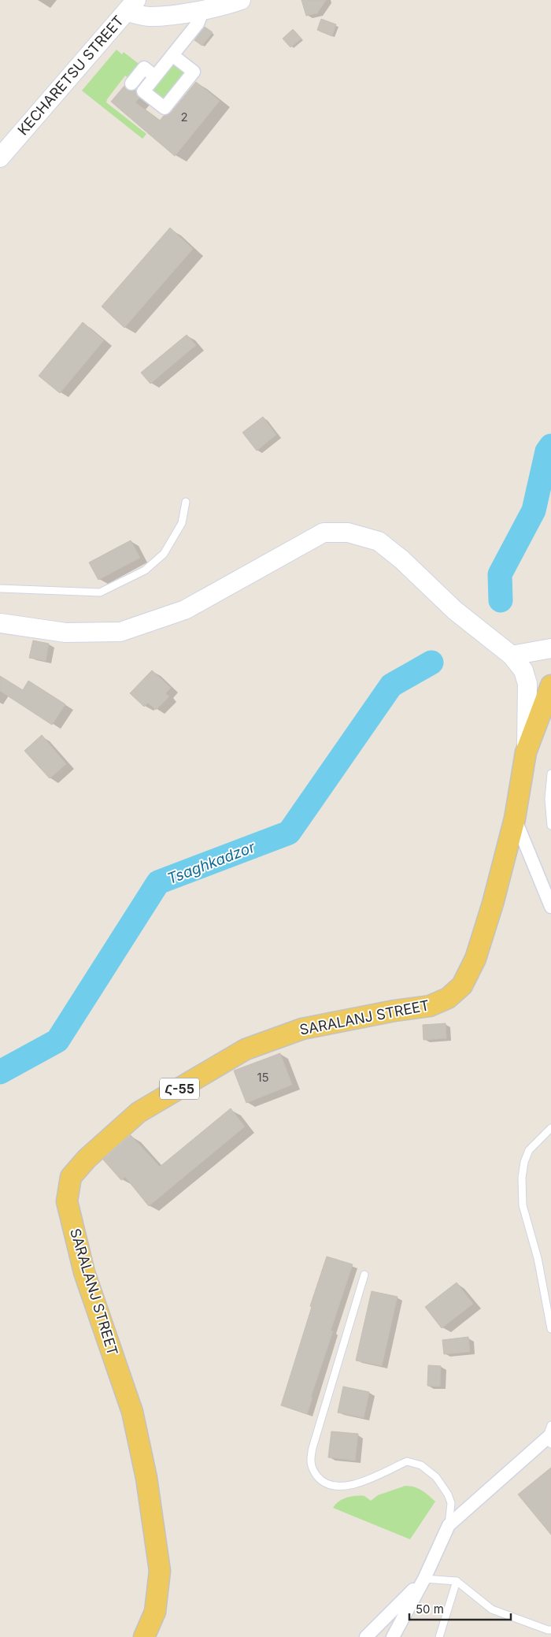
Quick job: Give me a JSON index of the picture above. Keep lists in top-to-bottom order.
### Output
{
  "streets": {
    "main road": ["SARALANJ STREET", "Հ-55"],
    "street": ["KECHARETSU STREET"]
  },
  "water": ["Tsaghkadzor"],
  "house_numbers": ["2", "15"],
  "scale_bar": "50 m"
}
